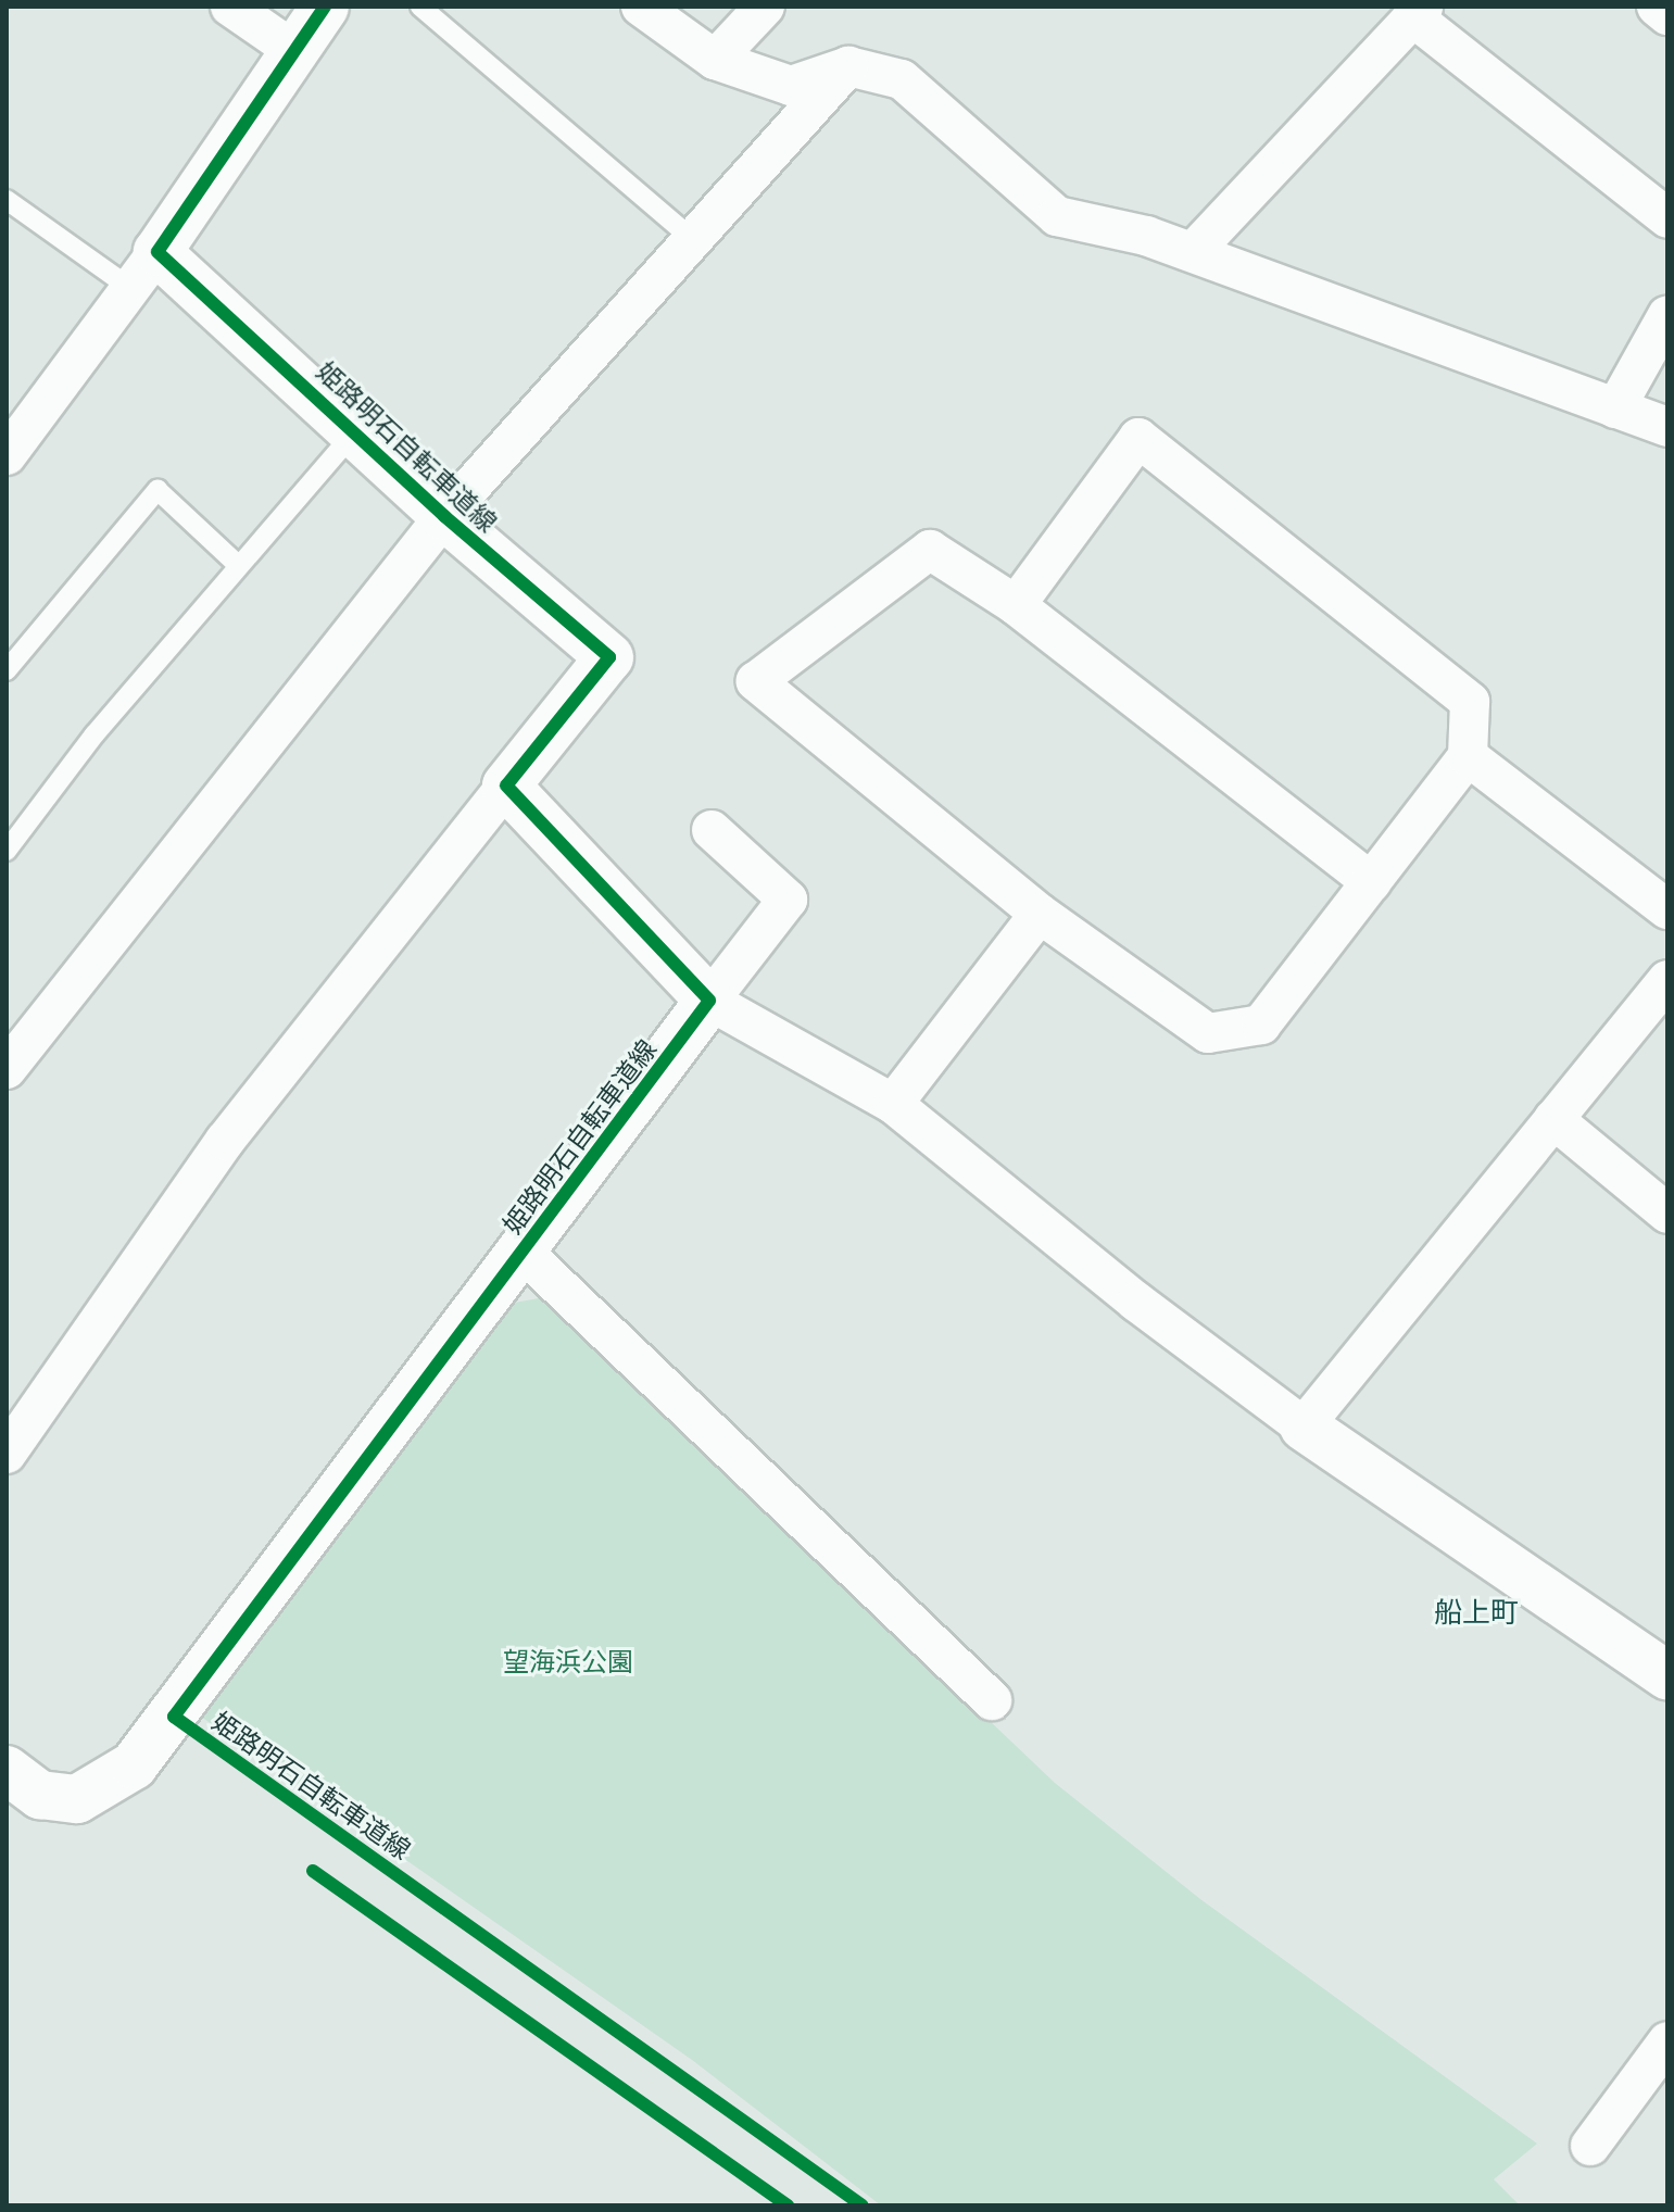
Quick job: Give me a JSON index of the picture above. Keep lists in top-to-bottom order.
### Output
{
  "streets": {
    "main road": ["姫路明石自転車道線"]
  },
  "districts": ["船上町"],
  "parks": ["望海浜公園"]
}
